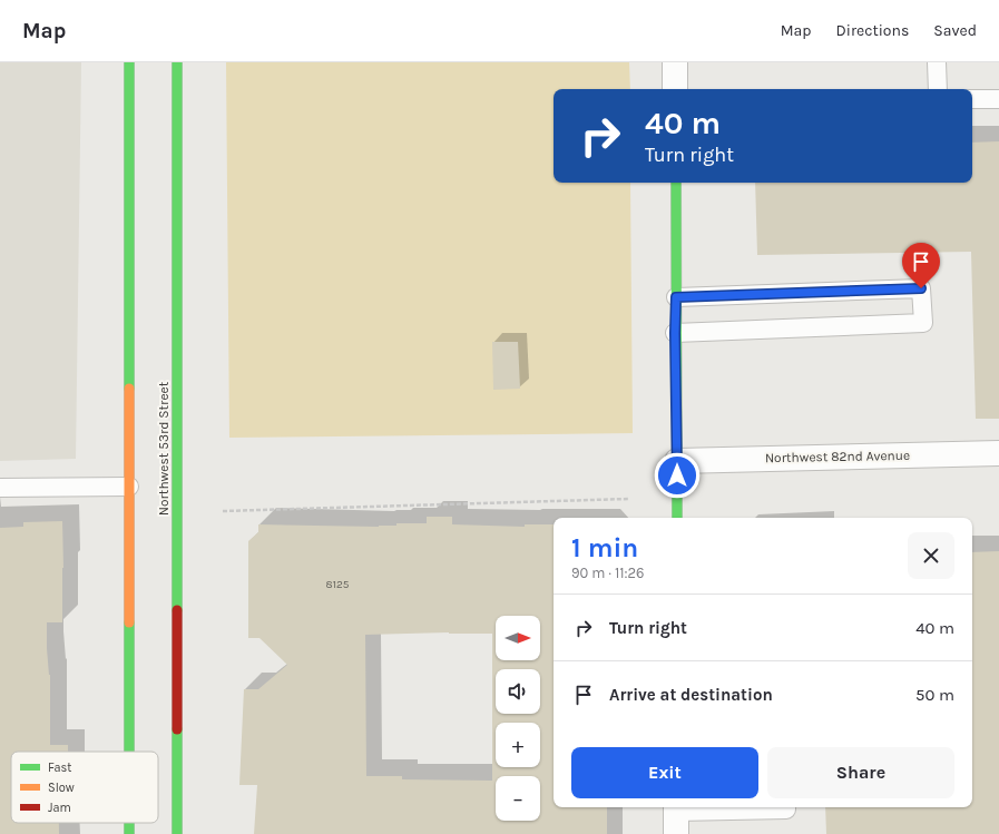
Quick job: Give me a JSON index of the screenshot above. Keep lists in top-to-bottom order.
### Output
{
  "streets": {
    "street": ["Northwest 53rd Street", "Northwest 82nd Avenue"]
  },
  "house_numbers": ["8125"],
  "legend": ["Fast", "Slow", "Jam"],
  "north": "right",
  "page": {
    "header": "Map",
    "nav": ["Map", "Directions", "Saved"],
    "turn": ["40 m", "Turn right"],
    "heading": ["1 min", "90 m · 11:26"],
    "list": [
      {
        "name": "Turn right",
        "value": "40 m"
      },
      {
        "name": "Arrive at destination",
        "value": "50 m"
      }
    ],
    "map_buttons": ["+", "−"],
    "buttons": ["Exit", "Share"]
  }
}
